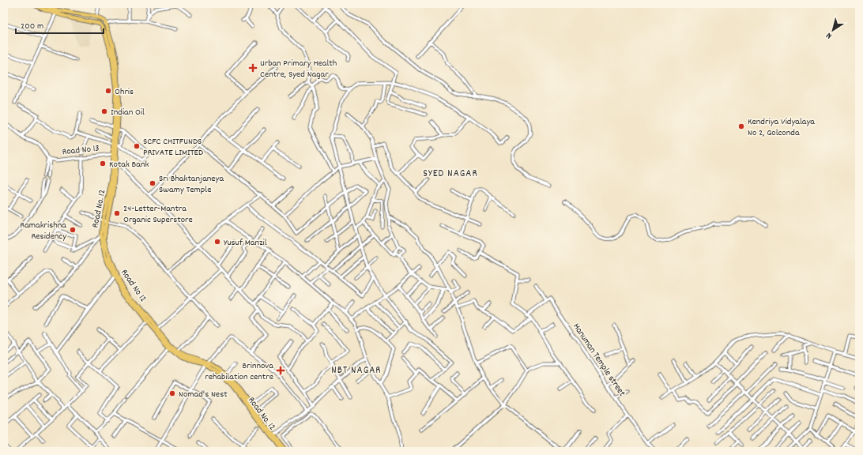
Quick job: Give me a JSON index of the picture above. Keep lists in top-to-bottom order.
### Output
{
  "streets": {
    "main road": ["Road No. 12", "Road No 12"],
    "street": ["Road No 13", "Hanuman Temple street"]
  },
  "crossings": [
    ["Road No 13", "Road No. 12"],
    ["Road No 13", "Road No 12"],
    ["Road No. 12", "Road No 12"]
  ],
  "districts": ["SYED NAGAR", "NBT NAGAR"],
  "places": {
    "health": ["Urban Primary Health Centre, Syed Nagar", "Brinnova rehabilation centre"],
    "other": [
      "Ohris",
      "Indian Oil",
      "Kendriya Vidyalaya No 2, Golconda",
      "SCFC CHITFUNDS PRIVATE LIMITED",
      "Kotak Bank",
      "Sri Bhaktanjaneya Swamy Temple",
      "24-Letter-Mantra Organic Superstore",
      "Ramakrishna Residency",
      "Yusuf Manzil",
      "Nomad's Nest"
    ]
  },
  "scale_bar": "200 m",
  "north": "bottom left"
}
